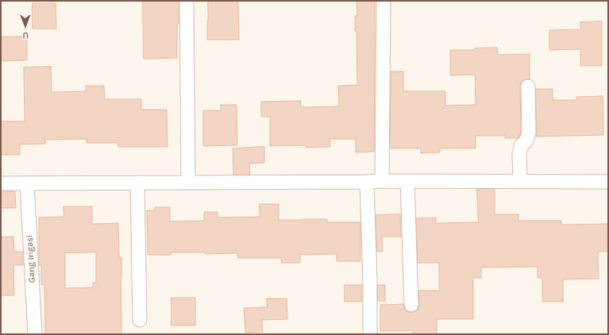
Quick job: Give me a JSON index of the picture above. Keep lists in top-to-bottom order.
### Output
{
  "streets": {
    "street": ["Gang Irigasi"]
  },
  "north": "bottom"
}
